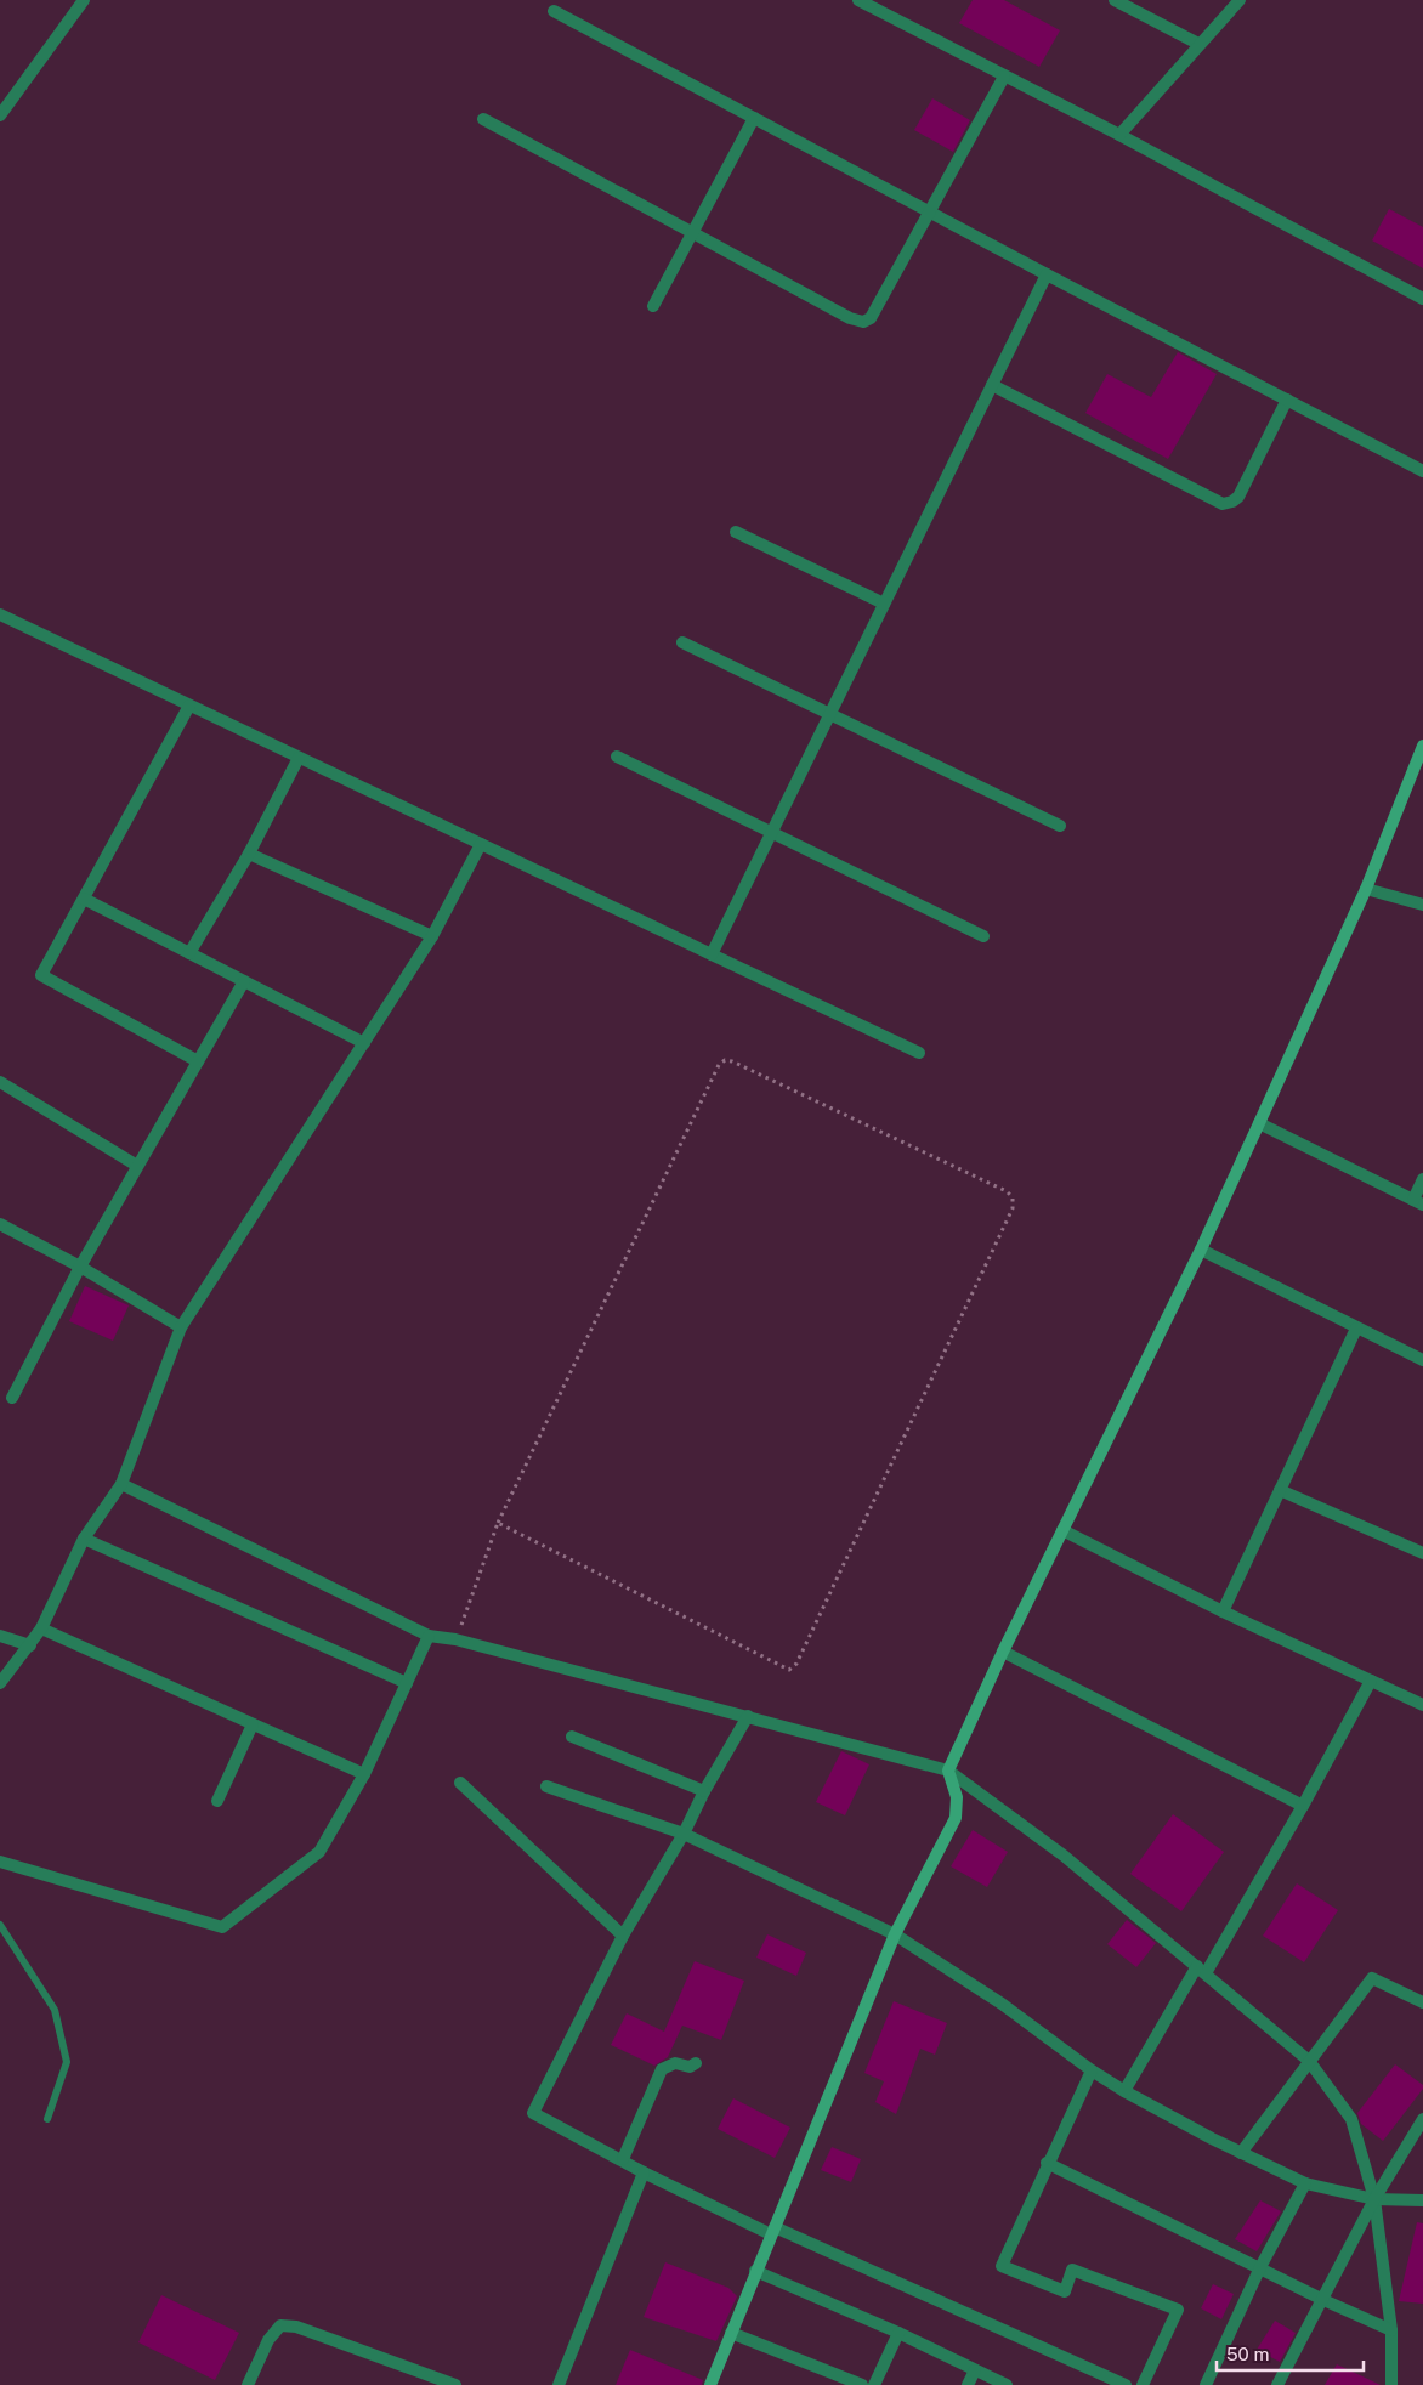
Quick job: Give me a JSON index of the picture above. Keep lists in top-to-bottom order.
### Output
{
  "scale_bar": "50 m"
}
